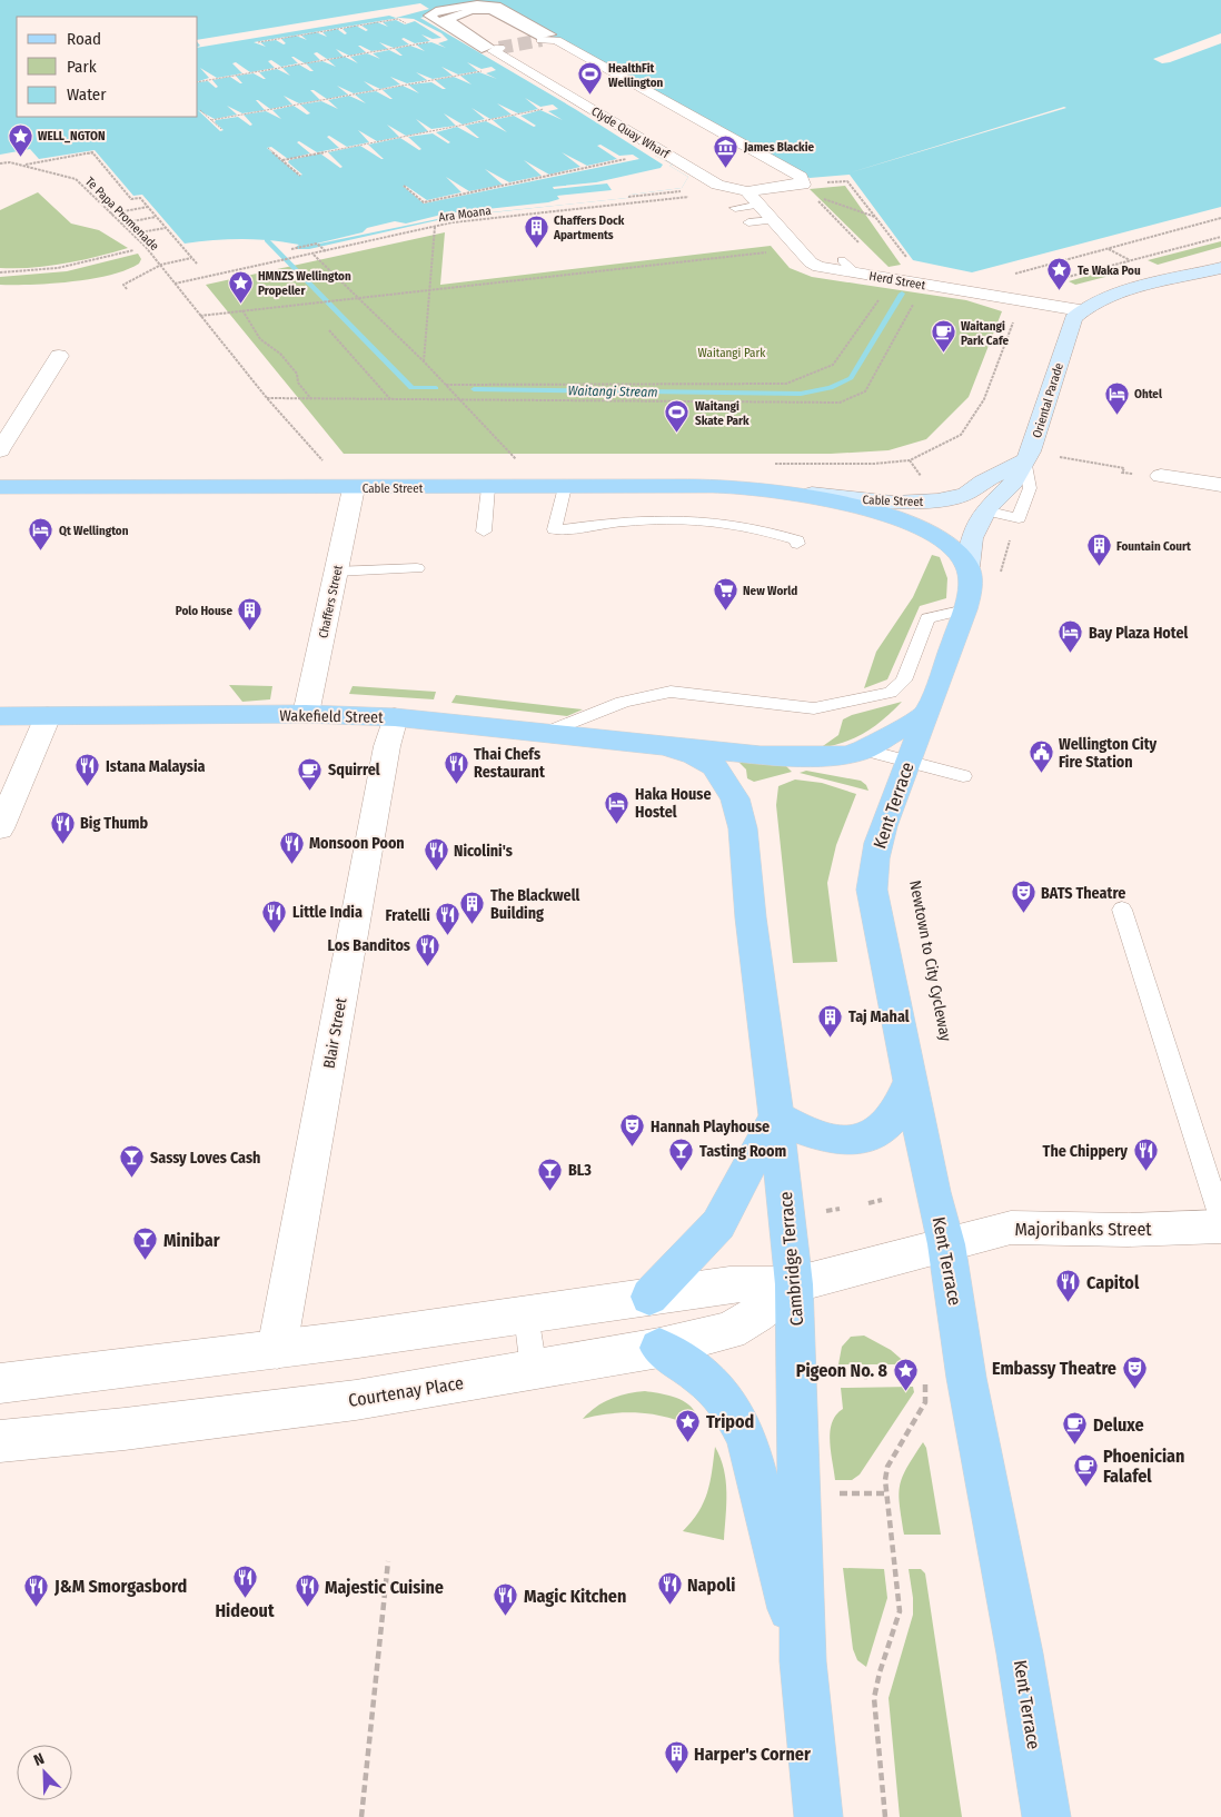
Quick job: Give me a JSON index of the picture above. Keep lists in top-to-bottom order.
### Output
{
  "streets": {
    "main road": [
      "Oriental Parade",
      "Cable Street",
      "Wakefield Street",
      "Kent Terrace",
      "Cambridge Terrace"
    ],
    "street": [
      "Clyde Quay Wharf",
      "Herd Street",
      "Chaffers Street",
      "Blair Street",
      "Majoribanks Street",
      "Courtenay Place"
    ],
    "path": ["Te Papa Promenade", "Ara Moana"]
  },
  "crossings": [
    ["Clyde Quay Wharf", "Ara Moana"],
    ["Clyde Quay Wharf", "Herd Street"],
    ["Te Papa Promenade", "Ara Moana"],
    ["Ara Moana", "Herd Street"],
    ["Herd Street", "Oriental Parade"],
    ["Oriental Parade", "Cable Street"],
    ["Oriental Parade", "Kent Terrace"],
    ["Cable Street", "Chaffers Street"],
    ["Chaffers Street", "Wakefield Street"],
    ["Wakefield Street", "Blair Street"],
    ["Wakefield Street", "Cambridge Terrace"],
    ["Kent Terrace", "Majoribanks Street"],
    ["Kent Terrace", "Courtenay Place"],
    ["Blair Street", "Courtenay Place"],
    ["Majoribanks Street", "Courtenay Place"],
    ["Cambridge Terrace", "Courtenay Place"]
  ],
  "water": ["Waitangi Stream"],
  "parks": ["Waitangi Park"],
  "places": {
    "sports": ["HealthFit Wellington", "Waitangi Skate Park"],
    "place": [
      "WELL_NGTON",
      "Te Waka Pou",
      "HMNZS Wellington Propeller",
      "Pigeon No. 8",
      "Tripod"
    ],
    "museum": ["James Blackie"],
    "building": [
      "Chaffers Dock Apartments",
      "Fountain Court",
      "Polo House",
      "The Blackwell Building",
      "Taj Mahal",
      "Harper's Corner"
    ],
    "cafe": [
      "Waitangi Park Cafe",
      "Squirrel",
      "Deluxe",
      "Phoenician Falafel"
    ],
    "hotel": [
      "Ohtel",
      "Qt Wellington",
      "Bay Plaza Hotel",
      "Haka House Hostel"
    ],
    "supermarket": ["New World"],
    "public building": ["Wellington City Fire Station"],
    "restaurant": [
      "Thai Chefs Restaurant",
      "Istana Malaysia",
      "Big Thumb",
      "Monsoon Poon",
      "Nicolini's",
      "Little India",
      "Fratelli",
      "Los Banditos",
      "The Chippery",
      "Capitol",
      "Hideout",
      "Napoli",
      "J&M Smorgasbord",
      "Majestic Cuisine",
      "Magic Kitchen"
    ],
    "theatre": ["BATS Theatre", "Hannah Playhouse", "Embassy Theatre"],
    "bar": [
      "Tasting Room",
      "Sassy Loves Cash",
      "BL3",
      "Minibar"
    ]
  },
  "legend": ["Road", "Park", "Water"],
  "north": "top left"
}
